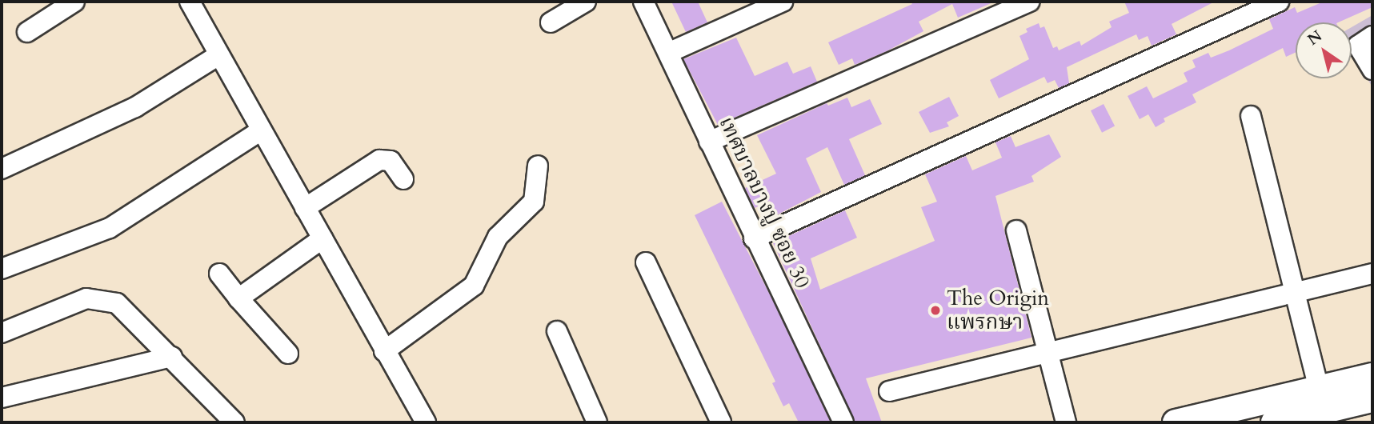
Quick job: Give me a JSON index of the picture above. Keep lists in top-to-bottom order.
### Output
{
  "streets": {
    "street": ["เทศบาลบางปู ซอย 30"]
  },
  "places": ["The Origin แพรกษา"],
  "north": "top left"
}
